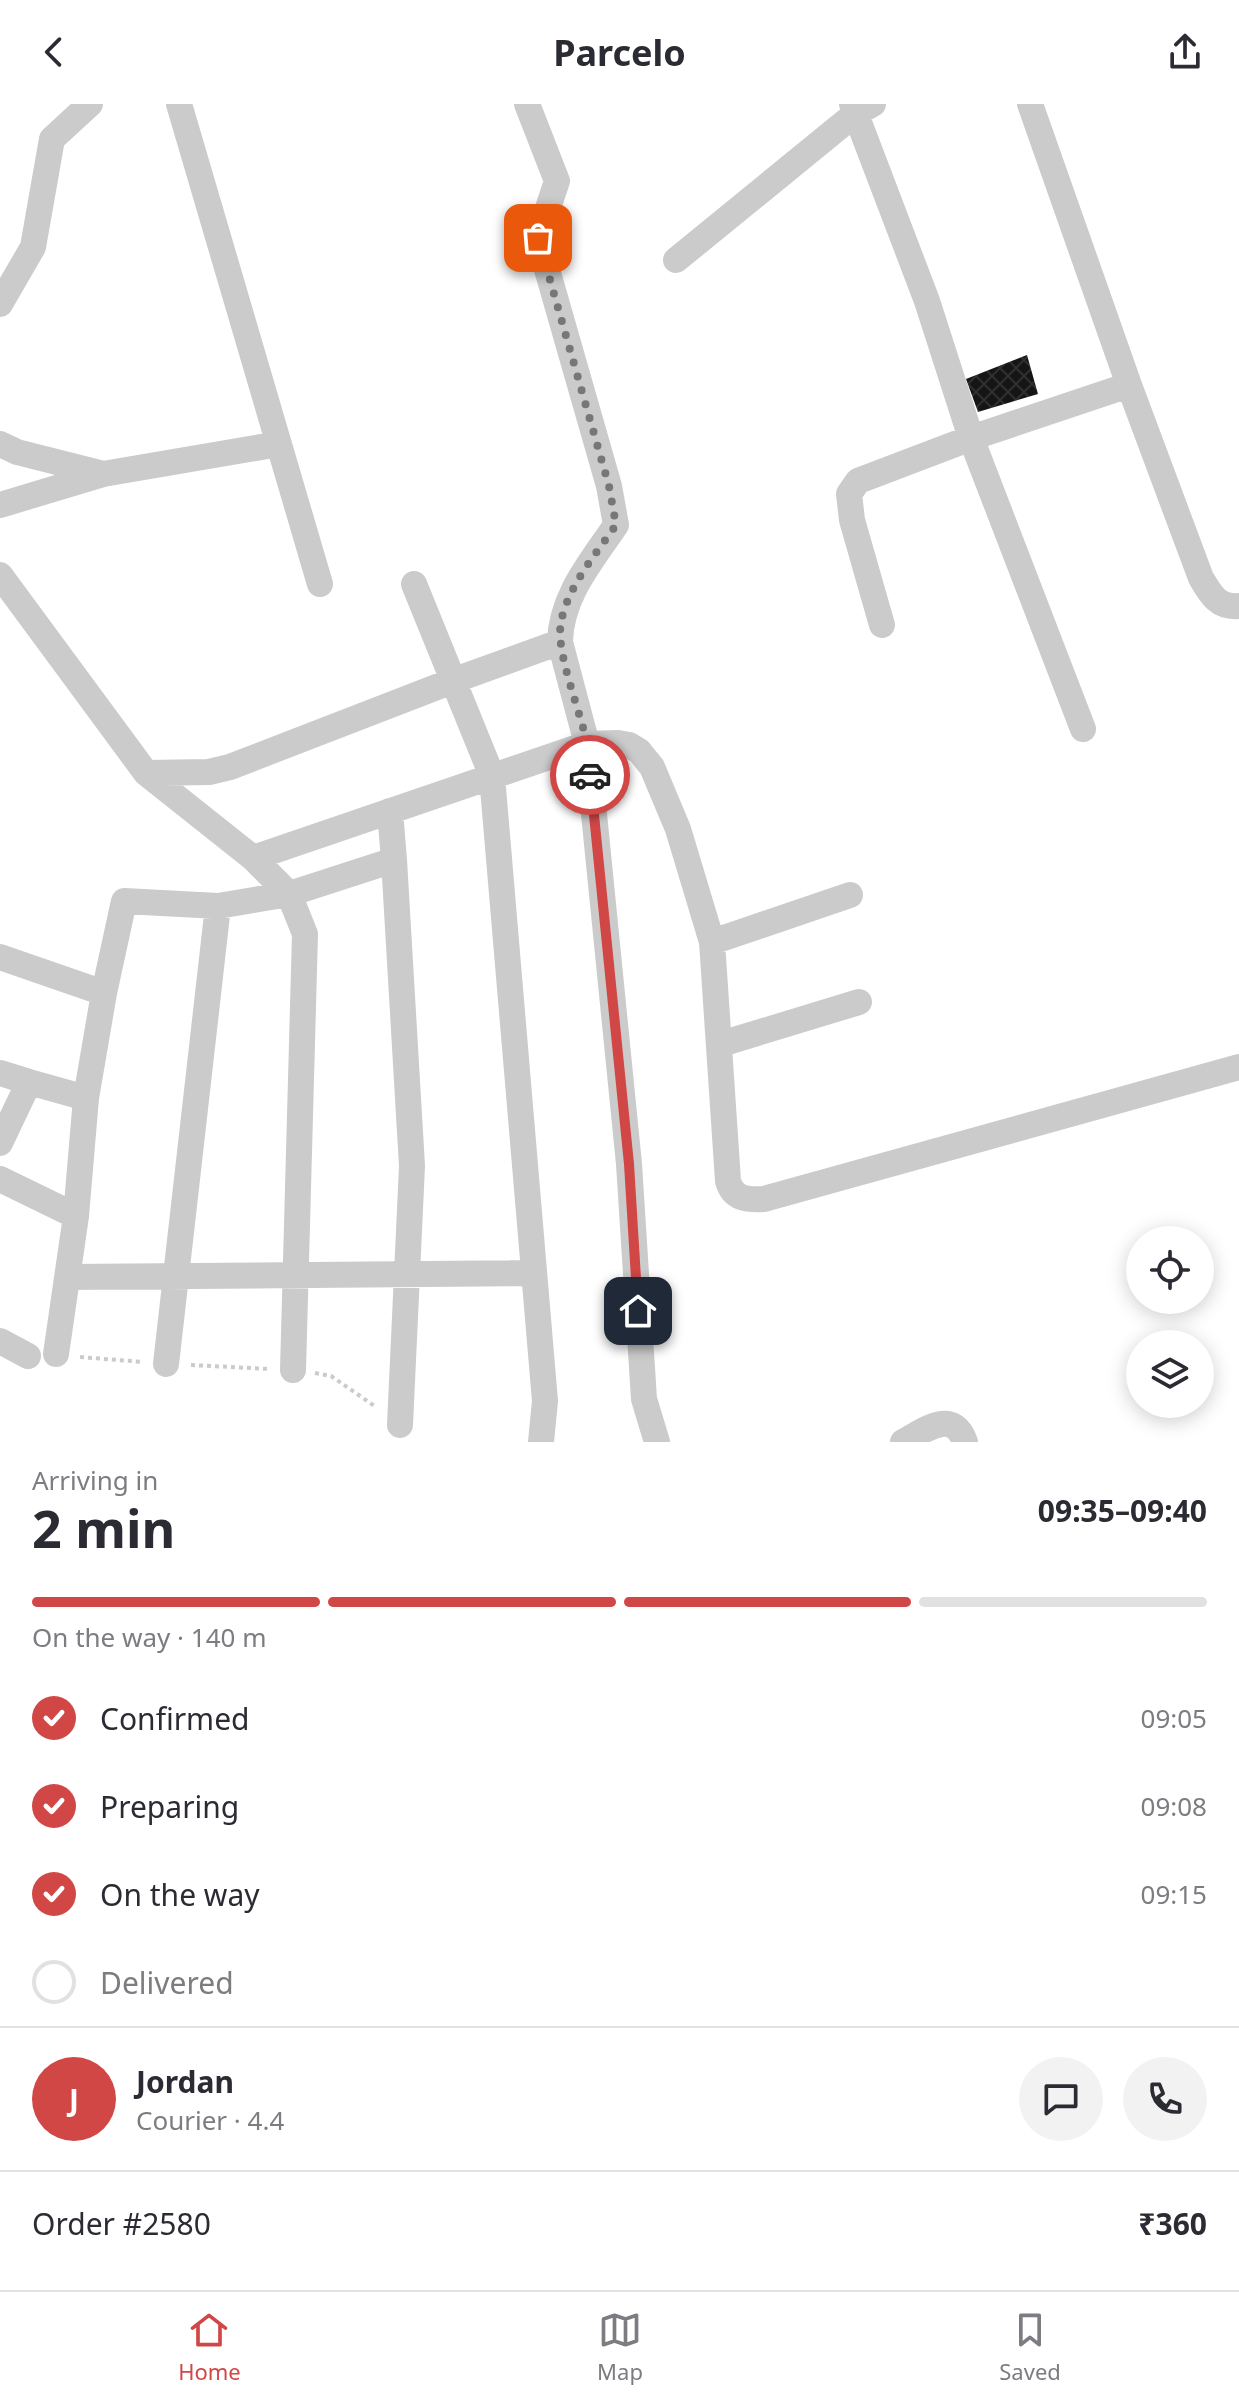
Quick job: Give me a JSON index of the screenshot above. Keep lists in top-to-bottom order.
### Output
{
  "page": {
    "header": "Parcelo",
    "heading": ["2 min", "Arriving in", "09:35–09:40"],
    "panel": [
      "Jordan",
      "Courier · 4.4",
      "Order #2580",
      "₹360"
    ],
    "bar": "On the way · 140 m",
    "list": [
      ["Confirmed", "09:05"],
      ["Preparing", "09:08"],
      ["On the way", "09:15"],
      "Delivered"
    ],
    "round": "J",
    "tabs": ["Home", "Map", "Saved"]
  }
}
